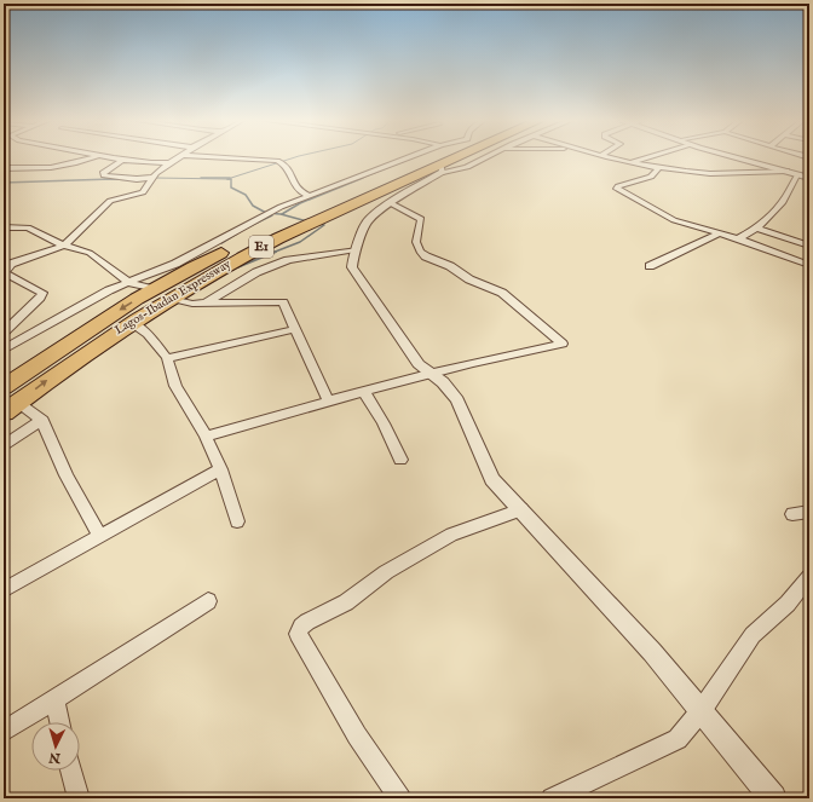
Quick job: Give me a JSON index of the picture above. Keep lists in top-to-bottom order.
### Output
{
  "streets": {
    "highway": ["E1", "Lagos-Ibadan Expressway"]
  },
  "north": "bottom"
}
